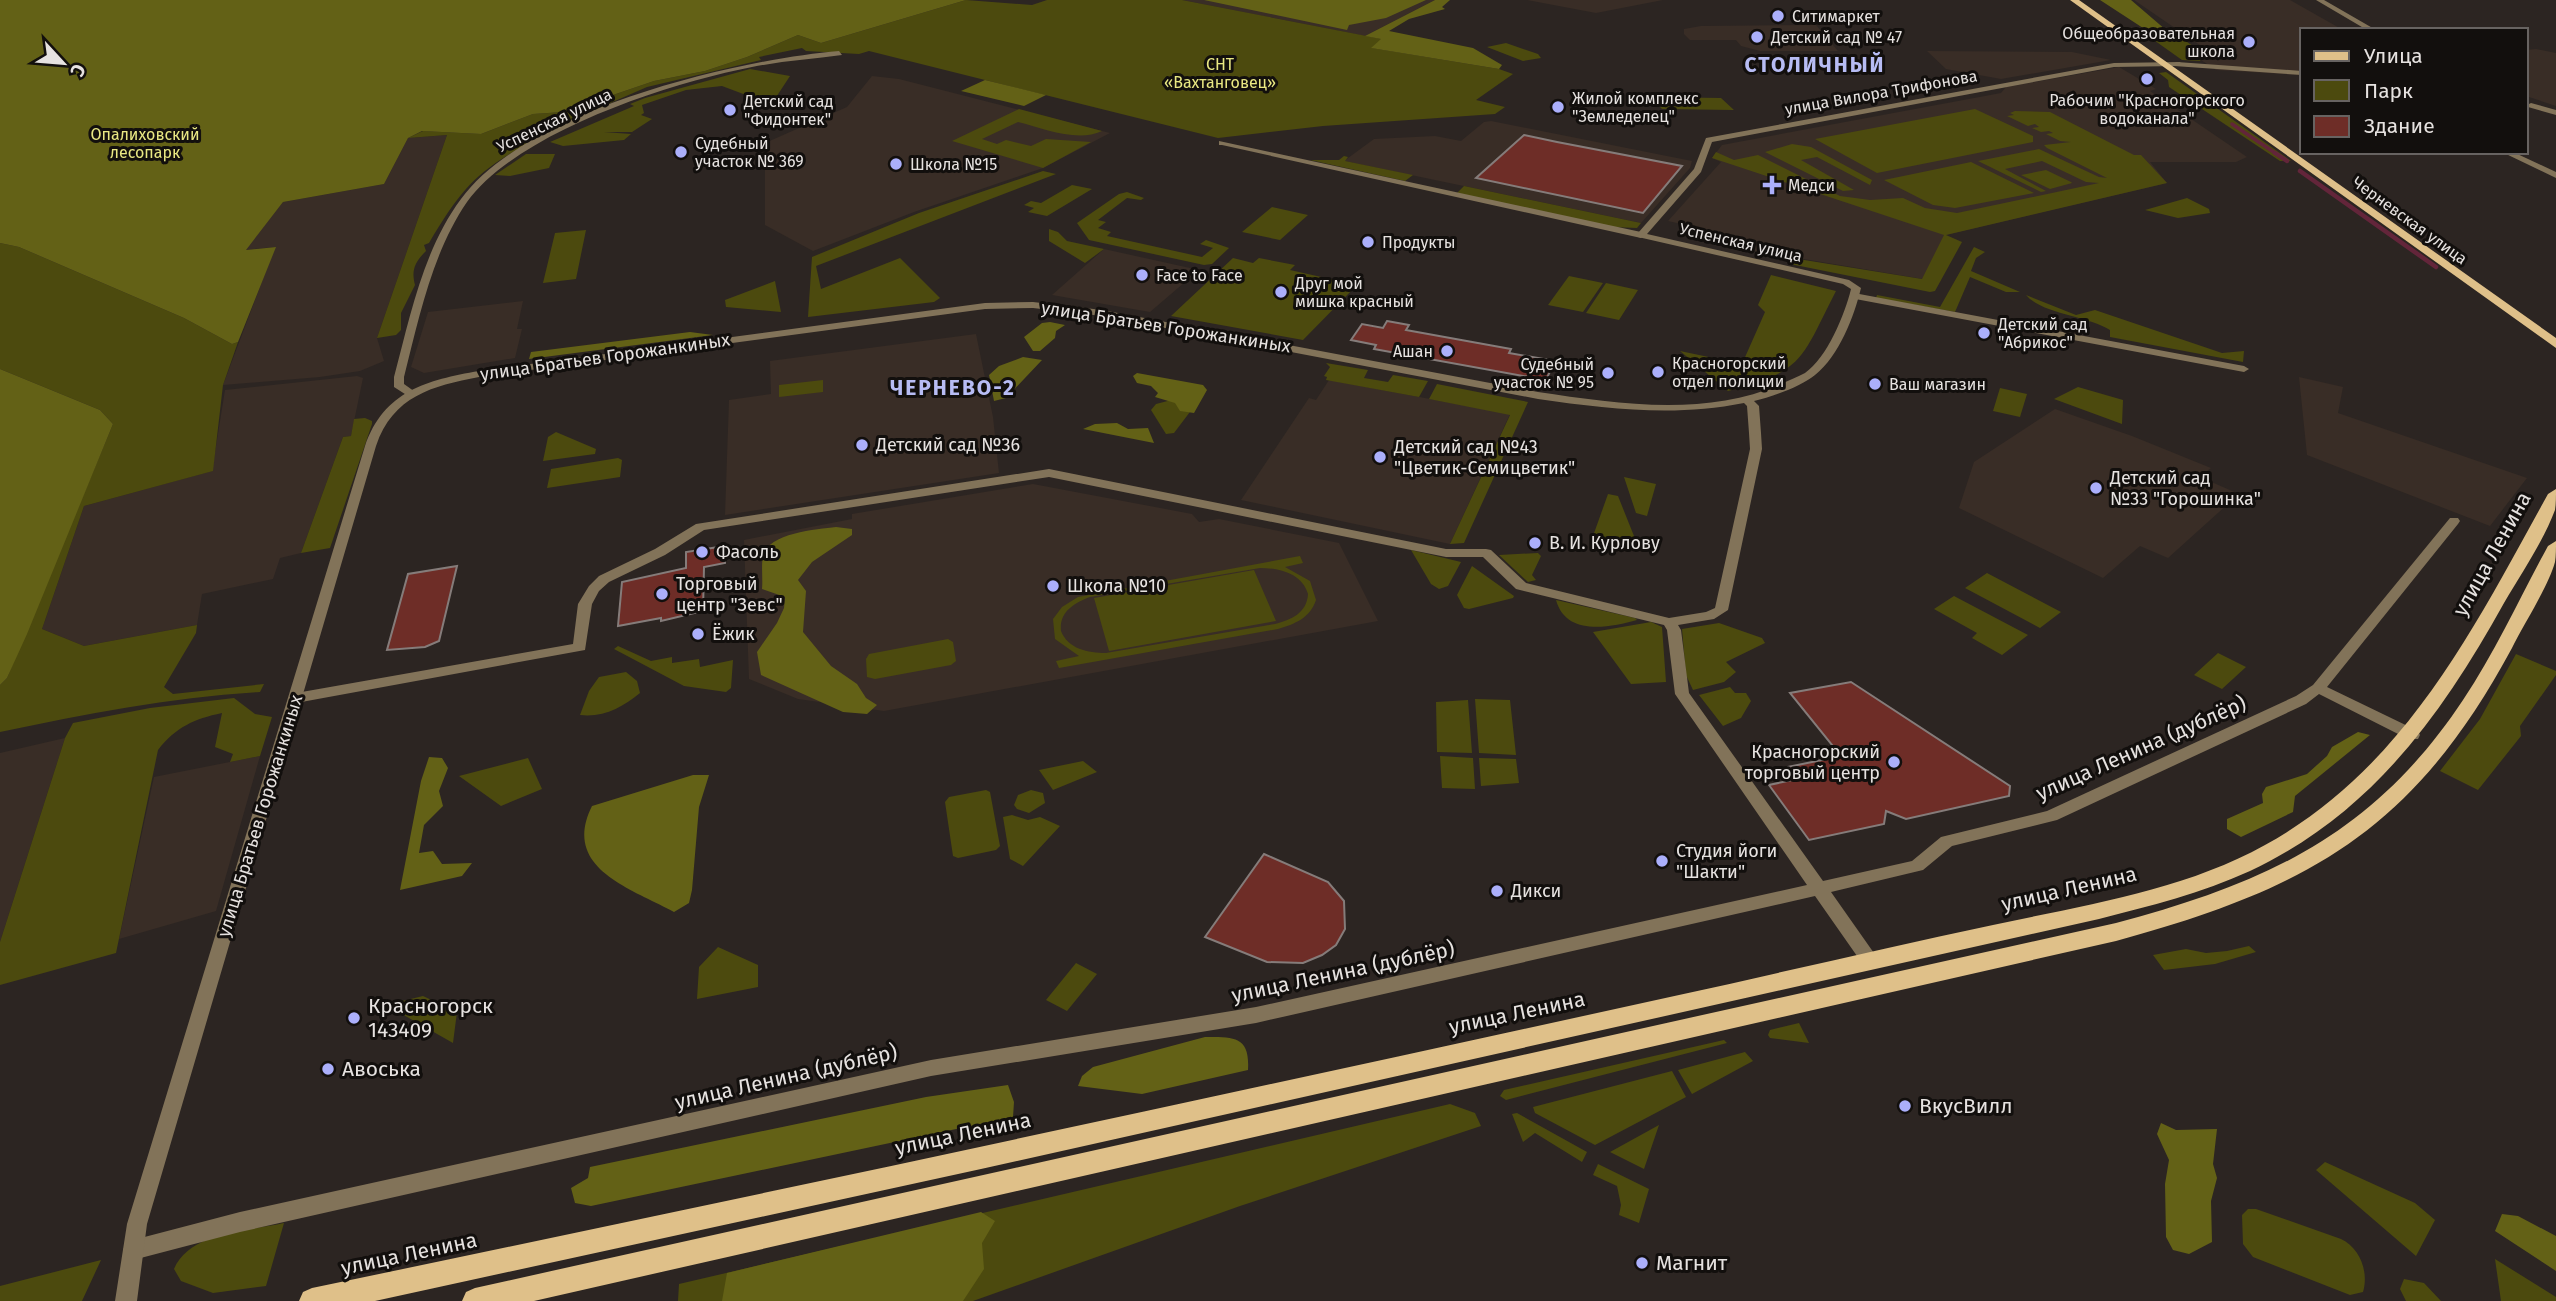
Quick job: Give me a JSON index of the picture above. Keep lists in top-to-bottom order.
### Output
{
  "streets": {
    "main road": ["Черневская улица", "улица Ленина"],
    "street": [
      "улица Вилора Трифонова",
      "Успенская улица",
      "улица Братьев Горожанкиных",
      "улица Ленина (дублёр)"
    ]
  },
  "crossings": [
    ["улица Вилора Трифонова", "Успенская улица"],
    ["улица Вилора Трифонова", "Черневская улица"],
    ["Успенская улица", "улица Братьев Горожанкиных"],
    ["улица Братьев Горожанкиных", "улица Ленина (дублёр)"]
  ],
  "districts": ["СТОЛИЧНЫЙ", "ЧЕРНЕВО-2"],
  "parks": ["СНТ «Вахтанговец»", "Опалиховский лесопарк"],
  "places": {
    "other": [
      "Ситимаркет",
      "Детский сад № 47",
      "Общеобразовательная школа",
      "Рабочим \"Красногорского водоканала\"",
      "Жилой комплекс \"Земледелец\"",
      "Детский сад \"Фидонтек\"",
      "Судебный участок № 369",
      "Школа №15",
      "Продукты",
      "Face to Face",
      "Друг мой мишка красный",
      "Детский сад \"Абрикос\"",
      "Ашан",
      "Красногорский отдел полиции",
      "Судебный участок № 95",
      "Ваш магазин",
      "Детский сад №36",
      "Детский сад №43 \"Цветик-Семицветик\"",
      "Детский сад №33 \"Горошинка\"",
      "В. И. Курлову",
      "Фасоль",
      "Школа №10",
      "Торговый центр \"Зевс\"",
      "Ёжик",
      "Красногорский торговый центр",
      "Студия йоги \"Шакти\"",
      "Дикси",
      "Красногорск 143409",
      "Авоська",
      "ВкусВилл",
      "Магнит"
    ],
    "health": ["Медси"]
  },
  "legend": ["Улица", "Парк", "Здание"],
  "north": "bottom right"
}
